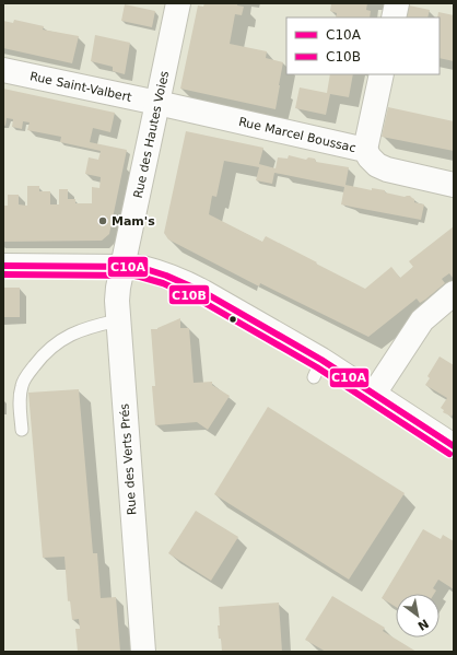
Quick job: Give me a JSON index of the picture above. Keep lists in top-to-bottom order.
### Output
{
  "streets": {
    "street": [
      "Rue Saint-Valbert",
      "Rue des Hautes Voies",
      "Rue Marcel Boussac",
      "Rue des Verts Prés"
    ]
  },
  "crossings": [
    ["Rue Saint-Valbert", "Rue des Hautes Voies"],
    ["Rue Saint-Valbert", "Rue Marcel Boussac"],
    ["Rue des Hautes Voies", "Rue Marcel Boussac"],
    ["Rue des Hautes Voies", "Rue des Verts Prés"]
  ],
  "places": ["Mam's"],
  "lines": ["transit line C10A", "transit line C10B"],
  "legend": ["C10A", "C10B"],
  "north": "bottom right"
}
